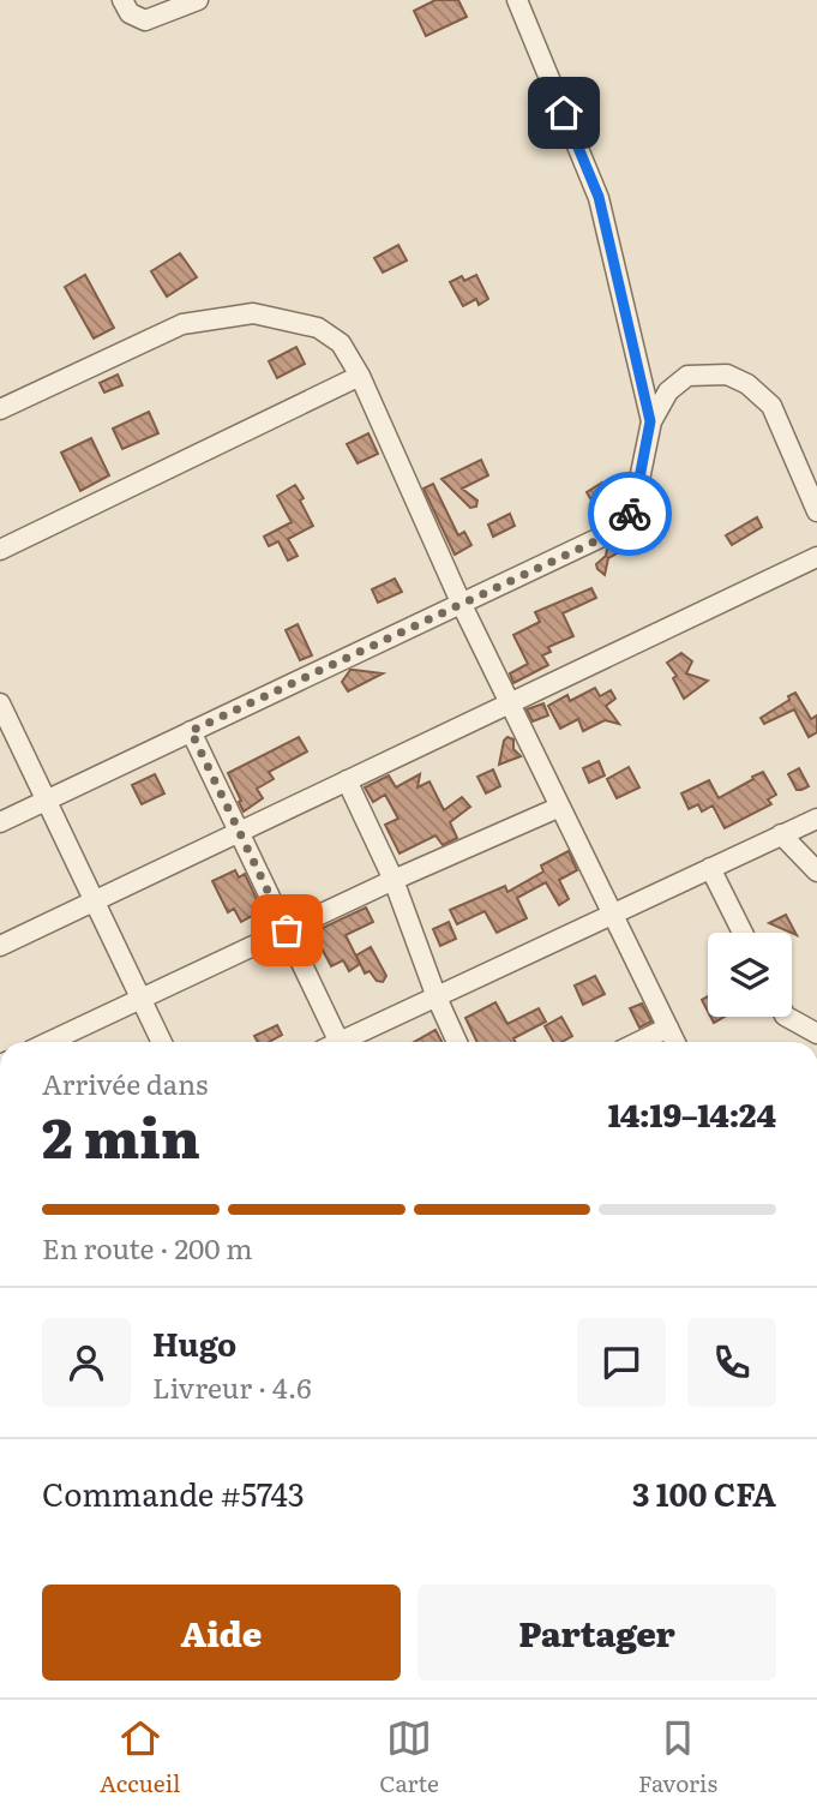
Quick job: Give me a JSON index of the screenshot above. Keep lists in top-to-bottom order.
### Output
{
  "page": {
    "heading": ["2 min", "Arrivée dans", "14:19–14:24"],
    "panel": [
      "Hugo",
      "Livreur · 4.6",
      "Commande #5743",
      "3 100 CFA"
    ],
    "bar": "En route · 200 m",
    "buttons": ["Aide", "Partager"],
    "tabs": ["Accueil", "Carte", "Favoris"]
  }
}
